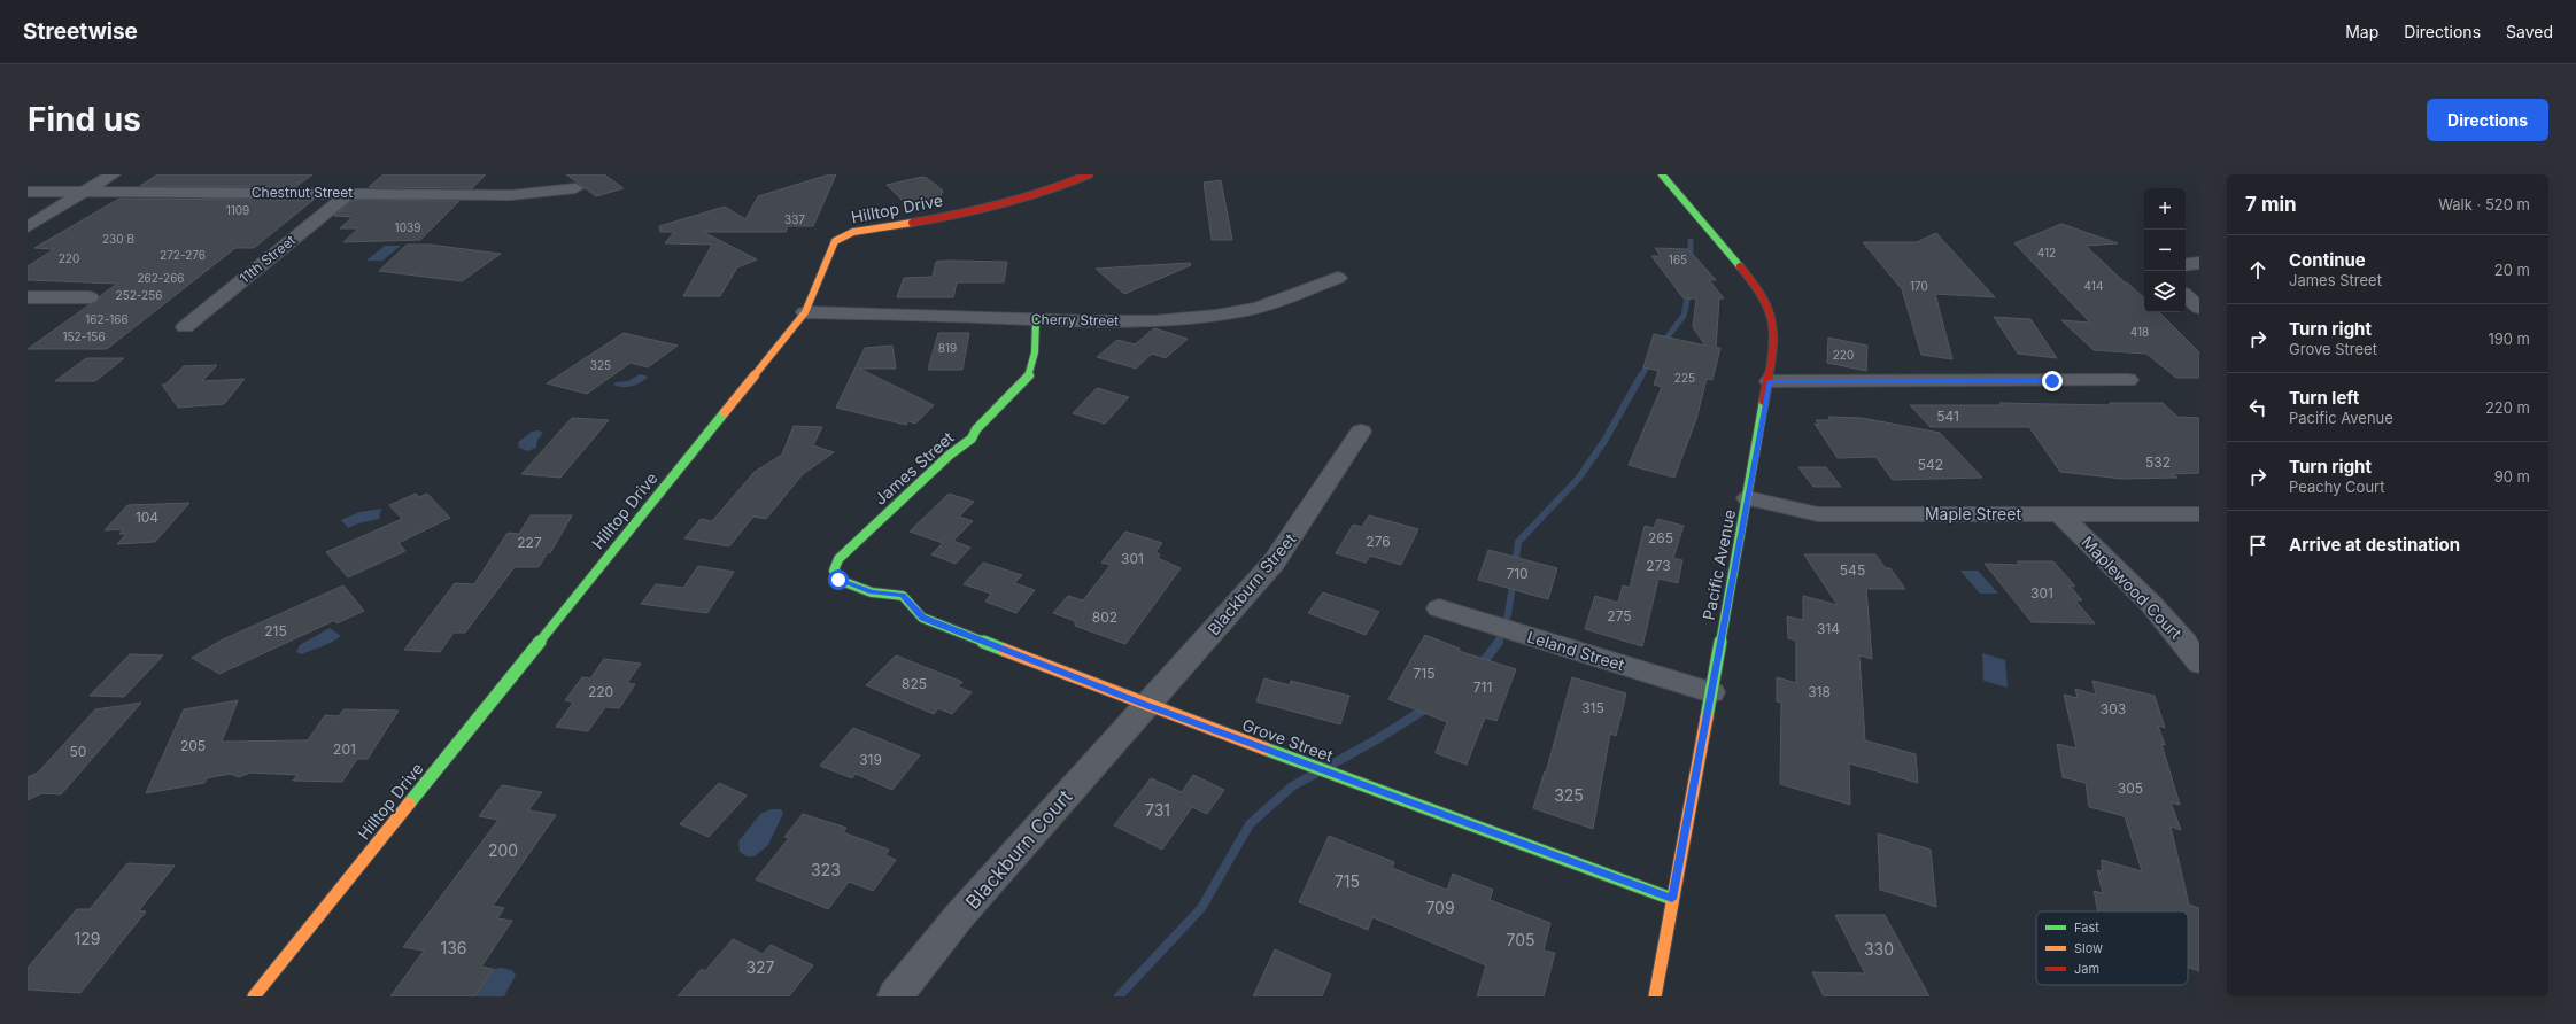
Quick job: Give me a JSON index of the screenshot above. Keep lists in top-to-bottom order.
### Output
{
  "streets": {
    "street": [
      "Chestnut Street",
      "Hilltop Drive",
      "11th Street",
      "Cherry Street",
      "James Street",
      "Maple Street",
      "Pacific Avenue",
      "Blackburn Street",
      "Maplewood Court",
      "Leland Street",
      "Grove Street",
      "Blackburn Court"
    ]
  },
  "crossings": [
    ["Chestnut Street", "11th Street"],
    ["Hilltop Drive", "Cherry Street"],
    ["Cherry Street", "James Street"],
    ["James Street", "Grove Street"],
    ["Maple Street", "Pacific Avenue"],
    ["Maple Street", "Maplewood Court"],
    ["Pacific Avenue", "Leland Street"],
    ["Pacific Avenue", "Grove Street"],
    ["Blackburn Street", "Grove Street"],
    ["Blackburn Street", "Blackburn Court"],
    ["Grove Street", "Blackburn Court"]
  ],
  "house_numbers": [
    "1109",
    "337",
    "1039",
    "230 B",
    "412",
    "272-276",
    "220",
    "165",
    "262-266",
    "170",
    "414",
    "252-256",
    "162-166",
    "418",
    "152-156",
    "819",
    "220",
    "325",
    "225",
    "541",
    "532",
    "542",
    "104",
    "265",
    "276",
    "227",
    "301",
    "273",
    "545",
    "710",
    "301",
    "275",
    "802",
    "314",
    "215",
    "715",
    "825",
    "711",
    "220",
    "318",
    "315",
    "303",
    "205",
    "201",
    "50",
    "319",
    "305",
    "325",
    "731",
    "200",
    "323",
    "715",
    "709",
    "129",
    "705",
    "136",
    "330",
    "327"
  ],
  "legend": ["Fast", "Slow", "Jam"],
  "page": {
    "header": "Streetwise",
    "nav": ["Map", "Directions", "Saved"],
    "buttons": "Directions",
    "title": "Find us",
    "heading": ["7 min", "Walk · 520 m"],
    "map_buttons": ["+", "−"],
    "list": [
      ["Continue", "James Street", "20 m"],
      ["Turn right", "Grove Street", "190 m"],
      ["Turn left", "Pacific Avenue", "220 m"],
      ["Turn right", "Peachy Court", "90 m"],
      "Arrive at destination"
    ]
  }
}
